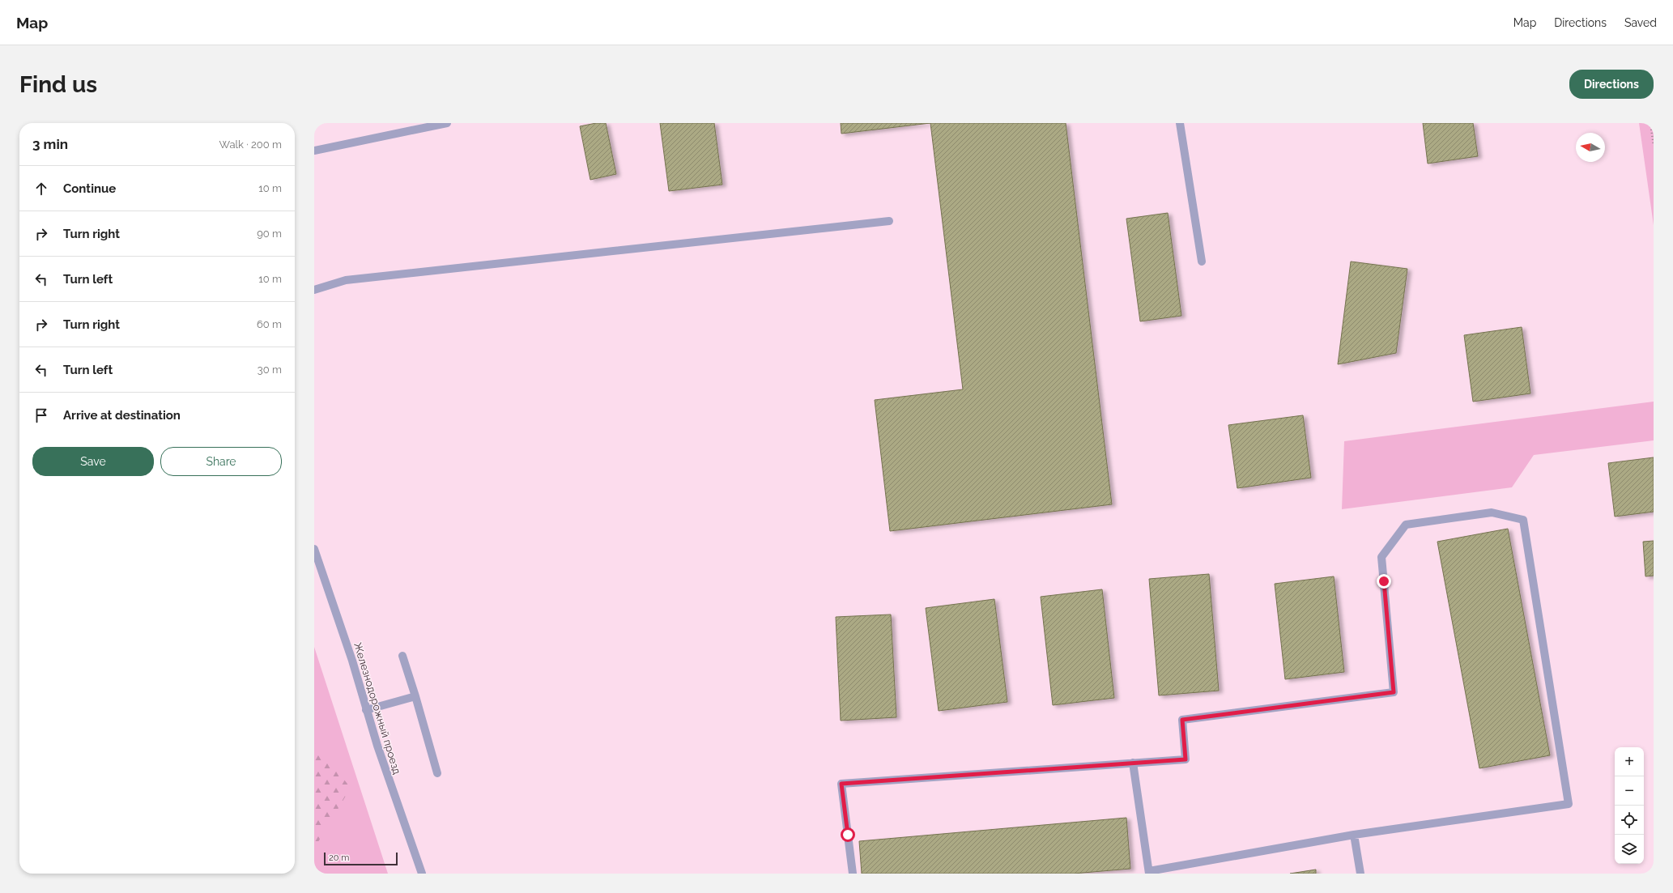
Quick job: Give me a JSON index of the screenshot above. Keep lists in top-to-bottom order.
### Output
{
  "streets": {
    "street": ["Железнодорожный проезд"]
  },
  "scale_bar": "20 m",
  "north": "left",
  "page": {
    "header": "Map",
    "nav": ["Map", "Directions", "Saved"],
    "buttons": [
      "Directions",
      ["Save", "Share"]
    ],
    "title": "Find us",
    "heading": ["3 min", "Walk · 200 m"],
    "list": [
      ["Continue", "10 m"],
      ["Turn right", "90 m"],
      ["Turn left", "10 m"],
      ["Turn right", "60 m"],
      ["Turn left", "30 m"],
      "Arrive at destination"
    ],
    "map_buttons": ["+", "−"],
    "scale": "20 m"
  }
}
